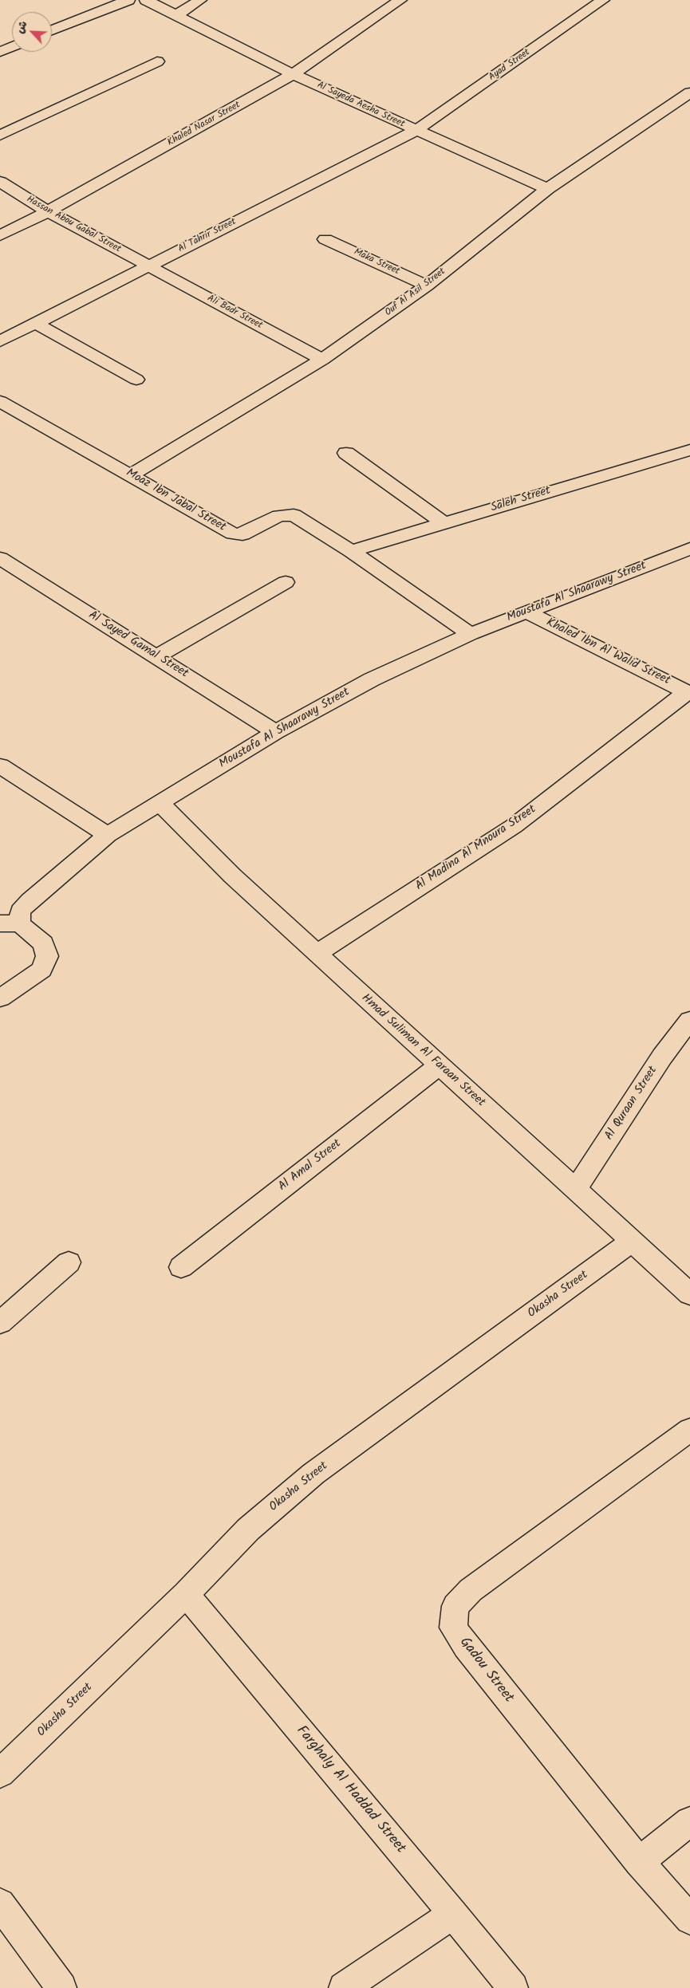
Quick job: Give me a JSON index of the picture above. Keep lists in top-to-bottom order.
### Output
{
  "streets": {
    "street": [
      "Ayad Street",
      "Al Sayeda Aesha Street",
      "Khaled Nasar Street",
      "Hassan Abou Gabal Street",
      "Al Tahrir Street",
      "Maka Street",
      "Ouf Al Asil Street",
      "Ali Badr Street",
      "Saleh Street",
      "Moaz Ibn Jabal Street",
      "Moustafa Al Shaarawy Street",
      "Al Sayed Gamal Street",
      "Khaled Ibn Al Walid Street",
      "Al Madina Al Mnoura Street",
      "Hmad Suliman Al Faraan Street",
      "Al Quraan Street",
      "Al Amal Street",
      "Okasha Street",
      "Gadou Street",
      "Farghaly Al Haddad Street"
    ]
  },
  "crossings": [
    ["Ayad Street", "Al Sayeda Aesha Street"],
    ["Ayad Street", "Al Tahrir Street"],
    ["Al Sayeda Aesha Street", "Khaled Nasar Street"],
    ["Al Sayeda Aesha Street", "Al Tahrir Street"],
    ["Al Sayeda Aesha Street", "Ouf Al Asil Street"],
    ["Khaled Nasar Street", "Hassan Abou Gabal Street"],
    ["Hassan Abou Gabal Street", "Al Tahrir Street"],
    ["Hassan Abou Gabal Street", "Ali Badr Street"],
    ["Al Tahrir Street", "Ali Badr Street"],
    ["Maka Street", "Ouf Al Asil Street"],
    ["Ouf Al Asil Street", "Ali Badr Street"],
    ["Ouf Al Asil Street", "Moaz Ibn Jabal Street"],
    ["Saleh Street", "Moaz Ibn Jabal Street"],
    ["Moaz Ibn Jabal Street", "Moustafa Al Shaarawy Street"],
    ["Moustafa Al Shaarawy Street", "Al Sayed Gamal Street"],
    ["Moustafa Al Shaarawy Street", "Khaled Ibn Al Walid Street"],
    ["Moustafa Al Shaarawy Street", "Hmad Suliman Al Faraan Street"],
    ["Khaled Ibn Al Walid Street", "Al Madina Al Mnoura Street"],
    ["Al Madina Al Mnoura Street", "Hmad Suliman Al Faraan Street"],
    ["Hmad Suliman Al Faraan Street", "Al Quraan Street"],
    ["Hmad Suliman Al Faraan Street", "Al Amal Street"],
    ["Hmad Suliman Al Faraan Street", "Okasha Street"],
    ["Okasha Street", "Farghaly Al Haddad Street"]
  ],
  "north": "top left"
}
